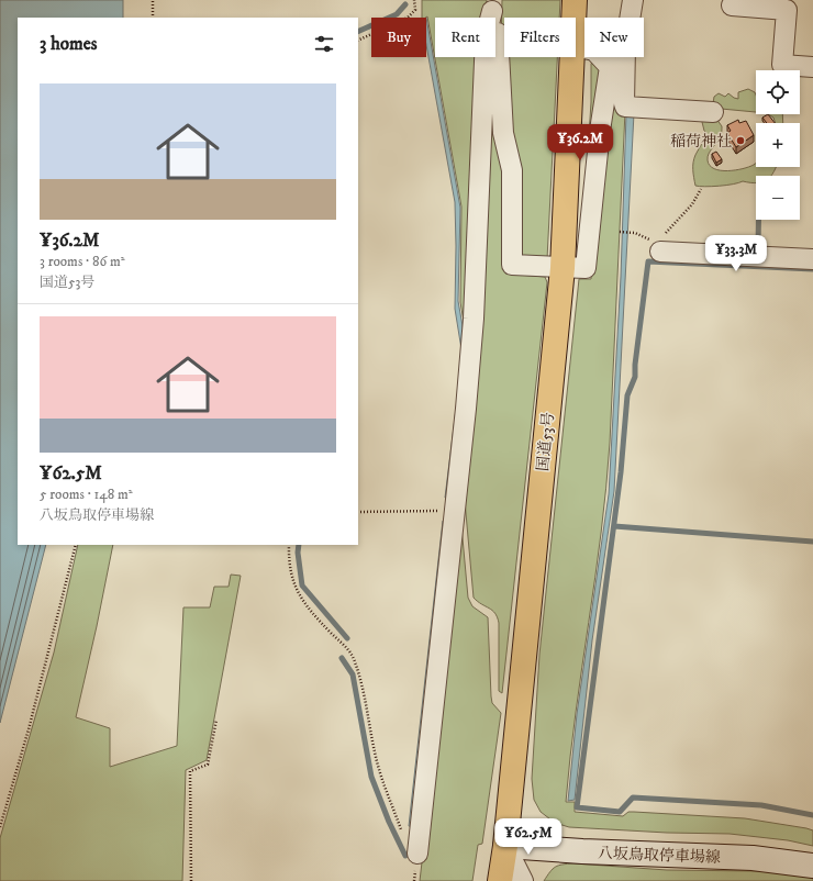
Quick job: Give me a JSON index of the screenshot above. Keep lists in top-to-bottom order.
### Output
{
  "streets": {
    "highway": ["国道53号"],
    "main road": ["八坂鳥取停車場線"]
  },
  "crossings": [
    ["国道53号", "八坂鳥取停車場線"]
  ],
  "places": ["稲荷神社"],
  "page": {
    "chip": [
      "Buy",
      "Rent",
      "Filters",
      "New"
    ],
    "heading": "3 homes",
    "map_buttons": ["+", "−"],
    "list": [
      {
        "name": "¥36.2M",
        "note": "3 rooms · 86 m² · 国道53号"
      },
      {
        "name": "¥62.5M",
        "note": "5 rooms · 148 m² · 八坂鳥取停車場線"
      }
    ],
    "price": ["¥36.2M", "¥33.3M", "¥62.5M"]
  }
}
